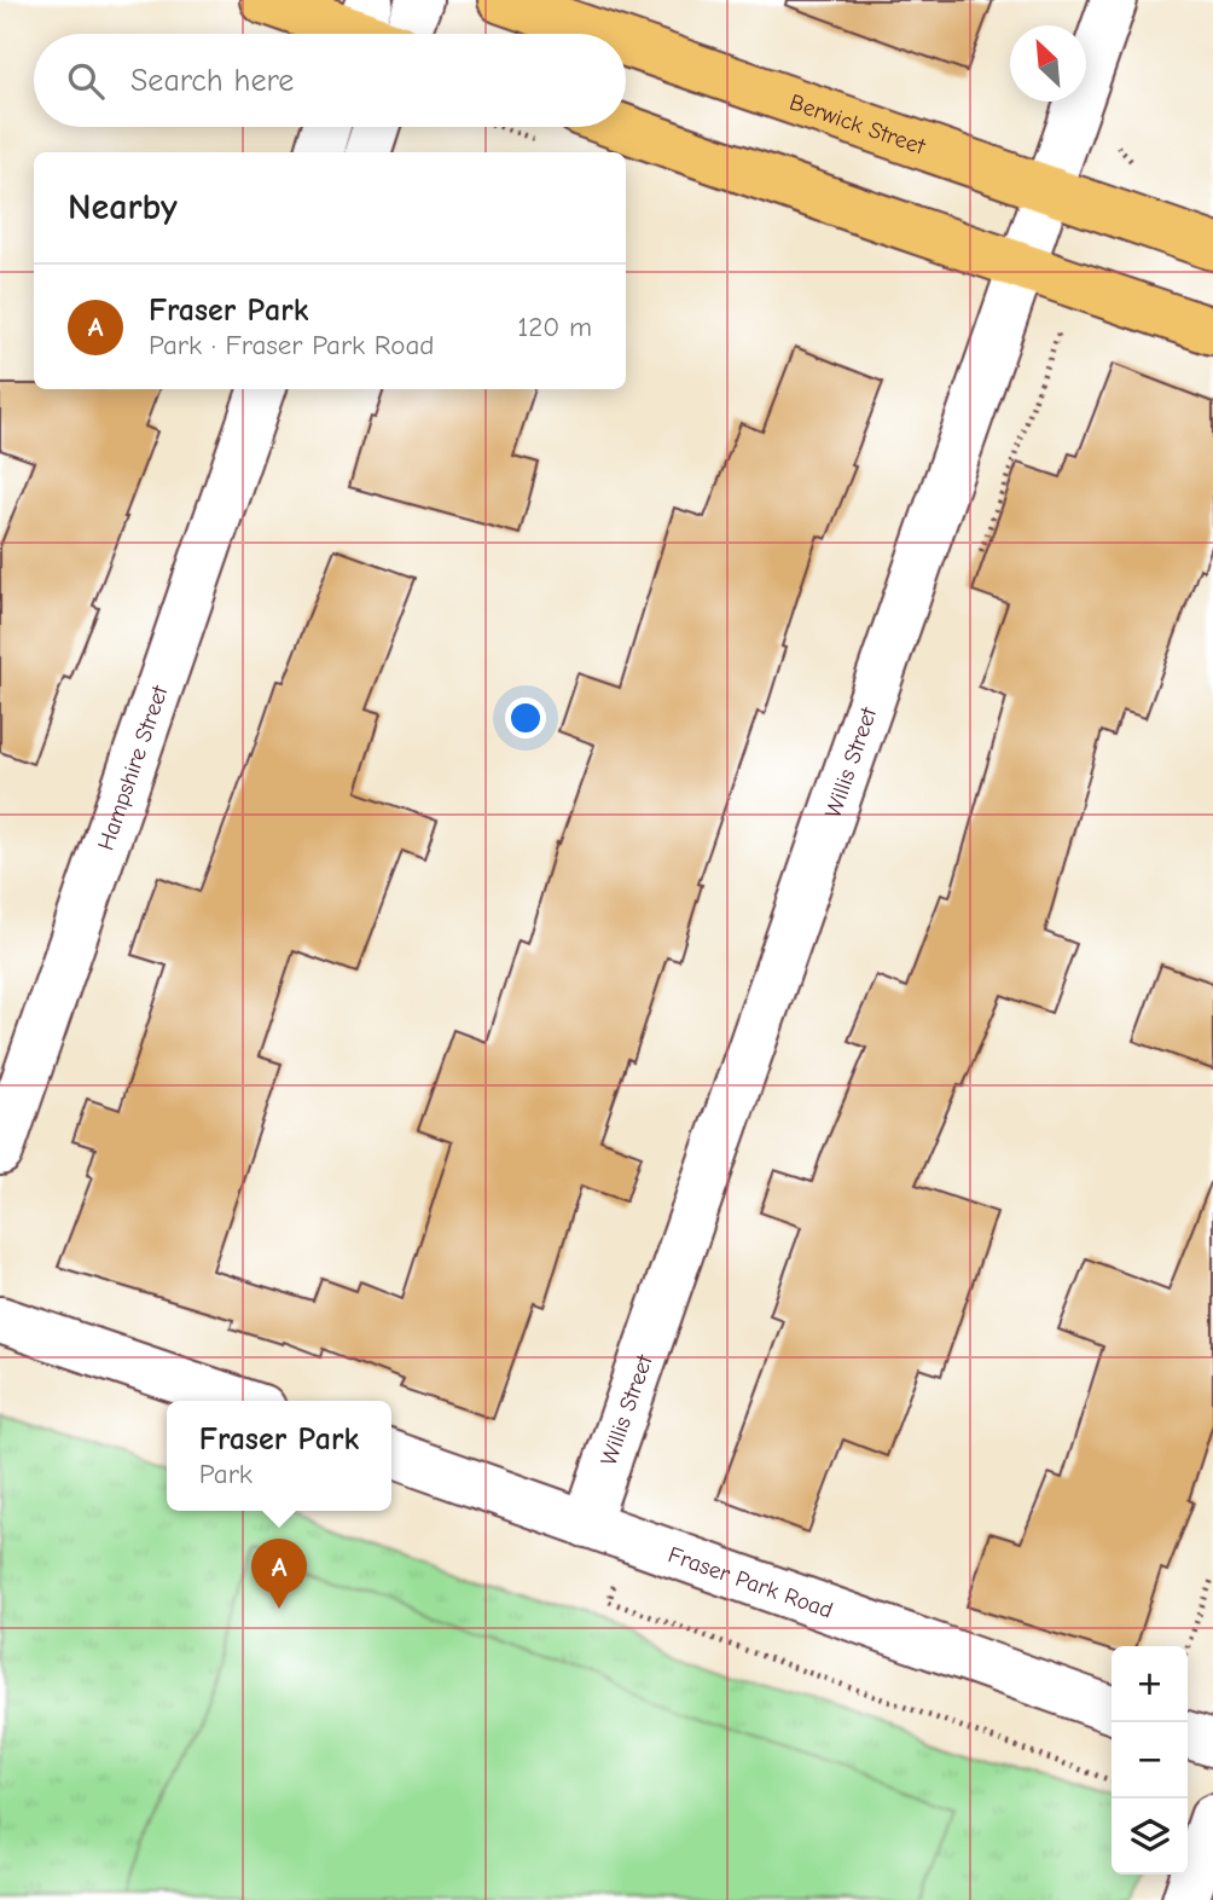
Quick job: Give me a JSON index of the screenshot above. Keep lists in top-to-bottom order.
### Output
{
  "streets": {
    "main road": ["Berwick Street"],
    "street": ["Willis Street", "Hampshire Street", "Fraser Park Road"]
  },
  "crossings": [
    ["Berwick Street", "Willis Street"],
    ["Willis Street", "Fraser Park Road"]
  ],
  "north": "top left",
  "page": {
    "search": "Search here",
    "heading": "Nearby",
    "list": [
      {
        "mark": "A",
        "name": "Fraser Park",
        "note": "Park · Fraser Park Road",
        "value": "120 m"
      }
    ],
    "popup": ["Fraser Park", "Park"],
    "pins": "A",
    "map_buttons": ["+", "−"]
  }
}
